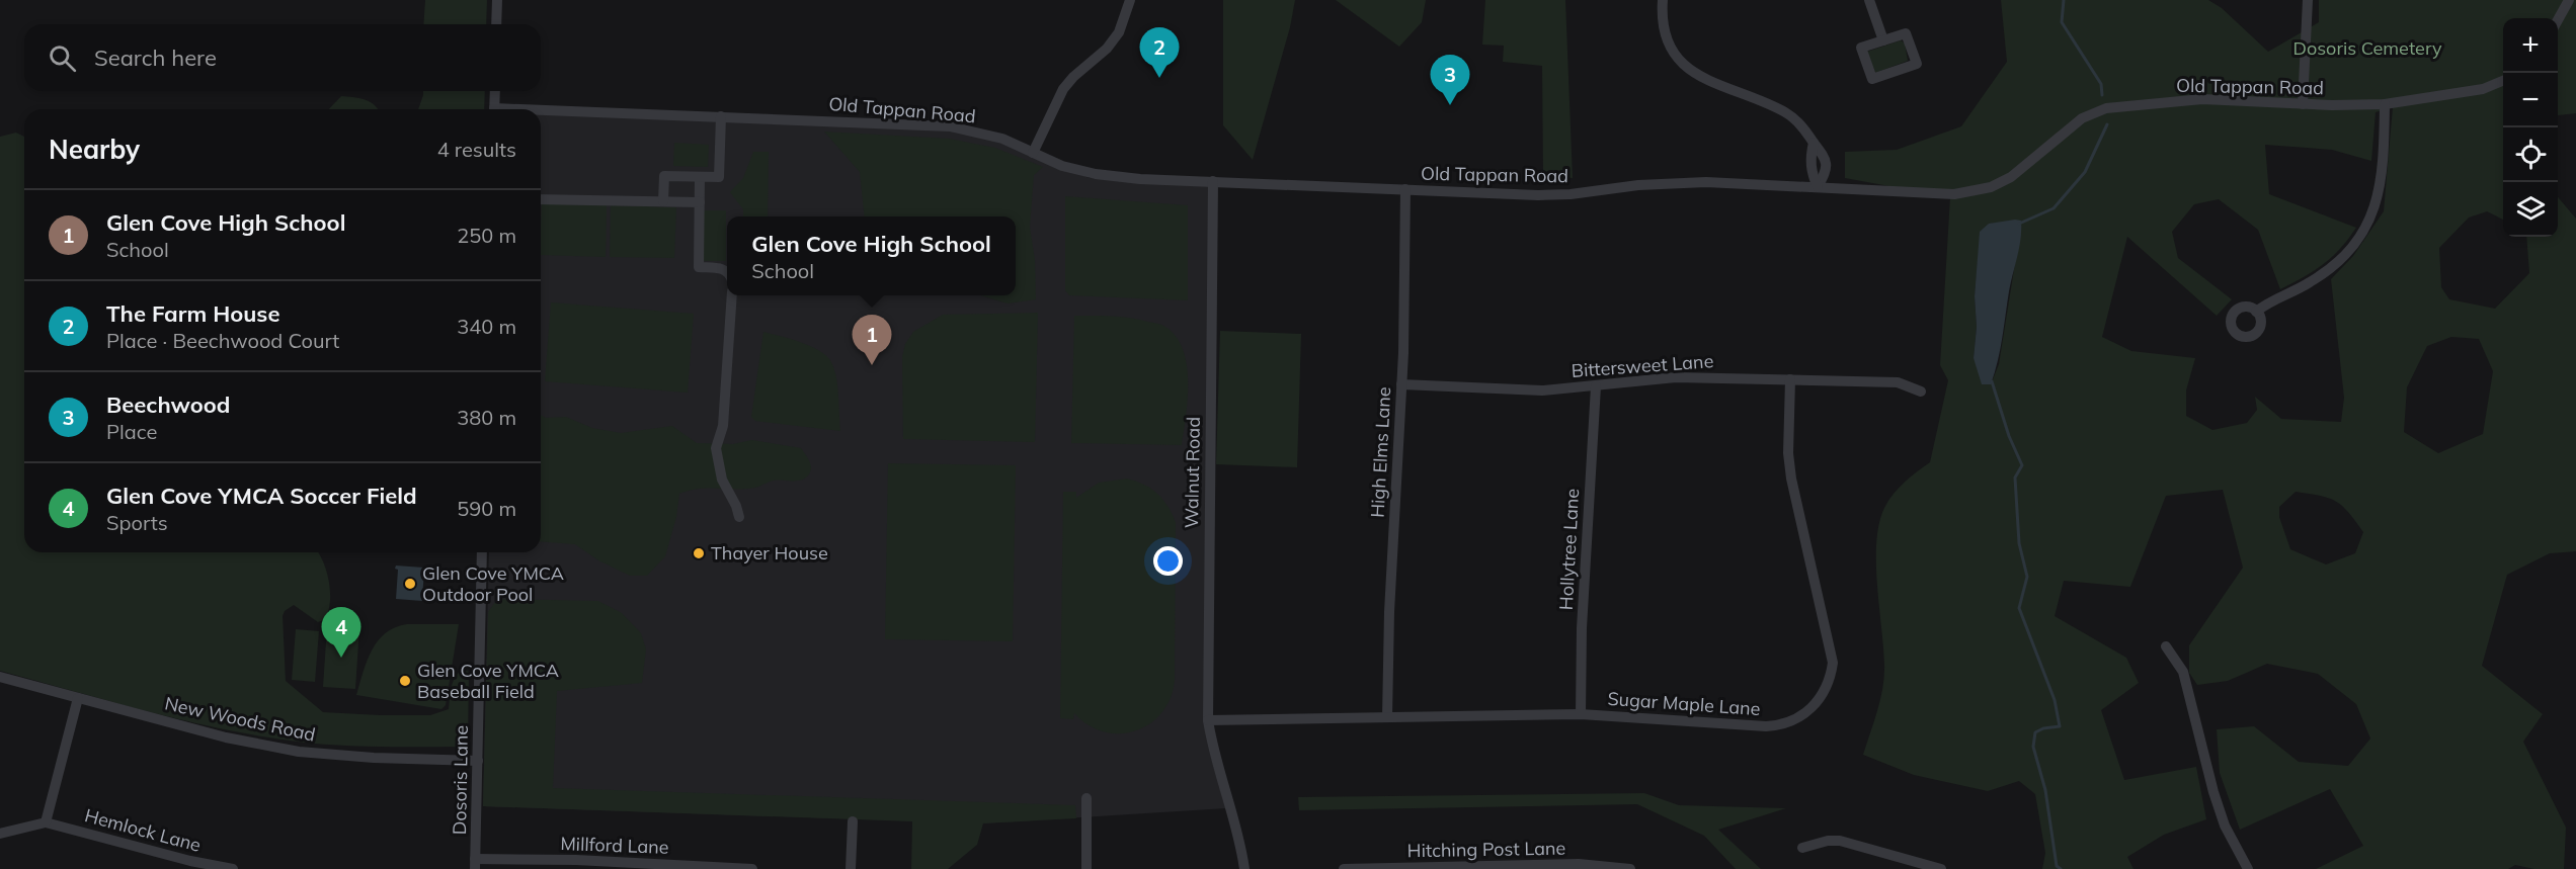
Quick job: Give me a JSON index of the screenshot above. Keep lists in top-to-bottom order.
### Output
{
  "streets": {
    "street": [
      "Old Tappan Road",
      "Bittersweet Lane",
      "High Elms Lane",
      "Walnut Road",
      "Hollytree Lane",
      "Sugar Maple Lane",
      "New Woods Road",
      "Dosoris Lane",
      "Hemlock Lane",
      "Millford Lane",
      "Hitching Post Lane"
    ]
  },
  "crossings": [
    ["Old Tappan Road", "High Elms Lane"],
    ["Old Tappan Road", "Walnut Road"],
    ["Bittersweet Lane", "High Elms Lane"],
    ["Bittersweet Lane", "Hollytree Lane"],
    ["Bittersweet Lane", "Sugar Maple Lane"],
    ["High Elms Lane", "Sugar Maple Lane"],
    ["Walnut Road", "Sugar Maple Lane"],
    ["Hollytree Lane", "Sugar Maple Lane"],
    ["New Woods Road", "Dosoris Lane"],
    ["Dosoris Lane", "Millford Lane"]
  ],
  "parks": ["Dosoris Cemetery"],
  "places": ["Thayer House", "Glen Cove YMCA Outdoor Pool", "Glen Cove YMCA Baseball Field"],
  "page": {
    "map_buttons": ["+", "−"],
    "search": "Search here",
    "pins": [
      "2",
      "3",
      "1",
      "4"
    ],
    "heading": ["Nearby", "4 results"],
    "list": [
      {
        "mark": "1",
        "name": "Glen Cove High School",
        "note": "School",
        "value": "250 m"
      },
      {
        "mark": "2",
        "name": "The Farm House",
        "note": "Place · Beechwood Court",
        "value": "340 m"
      },
      {
        "mark": "3",
        "name": "Beechwood",
        "note": "Place",
        "value": "380 m"
      },
      {
        "mark": "4",
        "name": "Glen Cove YMCA Soccer Field",
        "note": "Sports",
        "value": "590 m"
      }
    ],
    "popup": ["Glen Cove High School", "School"]
  }
}
